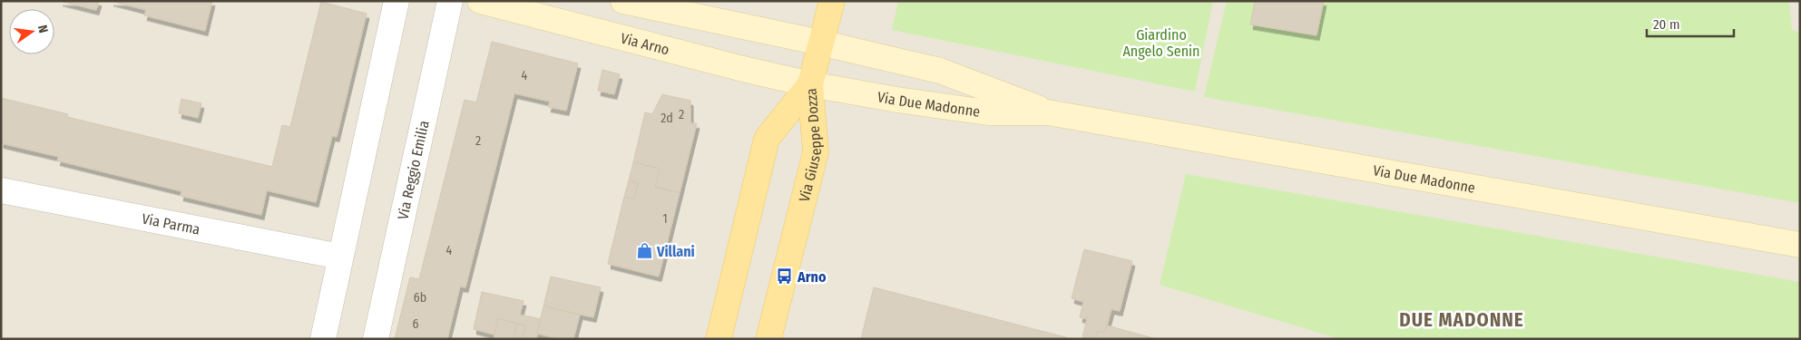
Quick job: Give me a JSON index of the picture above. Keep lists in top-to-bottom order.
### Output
{
  "streets": {
    "main road": ["Via Arno", "Via Due Madonne", "Via Giuseppe Dozza"],
    "street": ["Via Reggio Emilia", "Via Parma"]
  },
  "crossings": [
    ["Via Arno", "Via Due Madonne"],
    ["Via Arno", "Via Giuseppe Dozza"],
    ["Via Due Madonne", "Via Giuseppe Dozza"]
  ],
  "districts": ["DUE MADONNE"],
  "parks": ["Giardino Angelo Senin"],
  "places": {
    "shop": ["Villani"],
    "bus stop": ["Arno"]
  },
  "house_numbers": [
    "4",
    "2",
    "2d",
    "2",
    "1",
    "4",
    "6b",
    "6"
  ],
  "scale_bar": "20 m",
  "north": "right"
}
